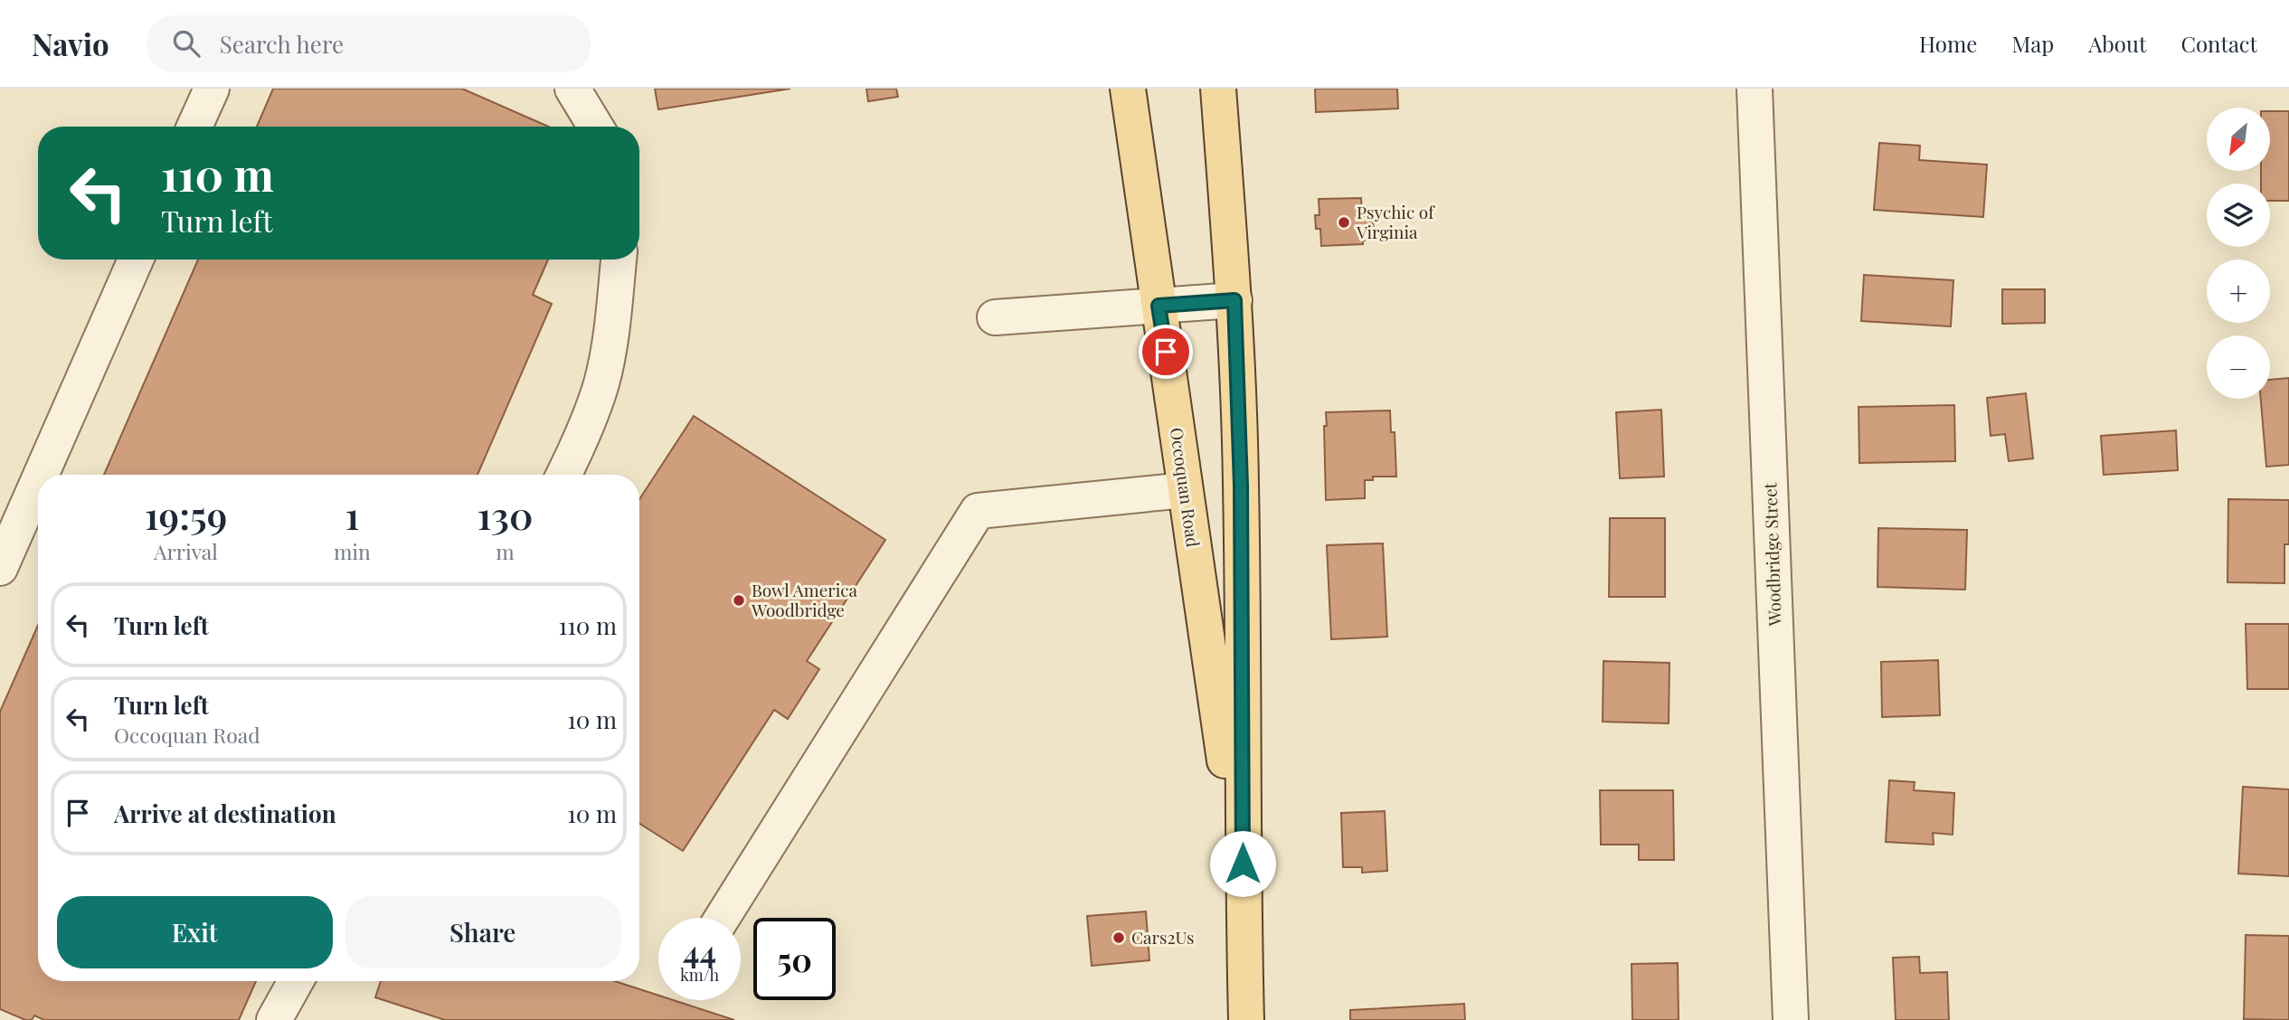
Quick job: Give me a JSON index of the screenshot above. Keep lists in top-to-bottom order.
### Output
{
  "streets": {
    "main road": ["Occoquan Road"],
    "street": ["Woodbridge Street"]
  },
  "places": ["Psychic of Virginia", "Bowl America Woodbridge", "Cars2Us"],
  "north": "bottom left",
  "page": {
    "header": "Navio",
    "search": "Search here",
    "nav": [
      "Home",
      "Map",
      "About",
      "Contact"
    ],
    "map_buttons": ["+", "−"],
    "turn": ["110 m", "Turn left"],
    "eta": [
      "19:59",
      "Arrival",
      "1",
      "min",
      "130",
      "m"
    ],
    "list": [
      {
        "name": "Turn left",
        "value": "110 m"
      },
      {
        "name": "Turn left",
        "note": "Occoquan Road",
        "value": "10 m"
      },
      {
        "name": "Arrive at destination",
        "value": "10 m"
      }
    ],
    "buttons": ["Exit", "Share"],
    "speed": "44 km/h",
    "limit": "50"
  }
}
